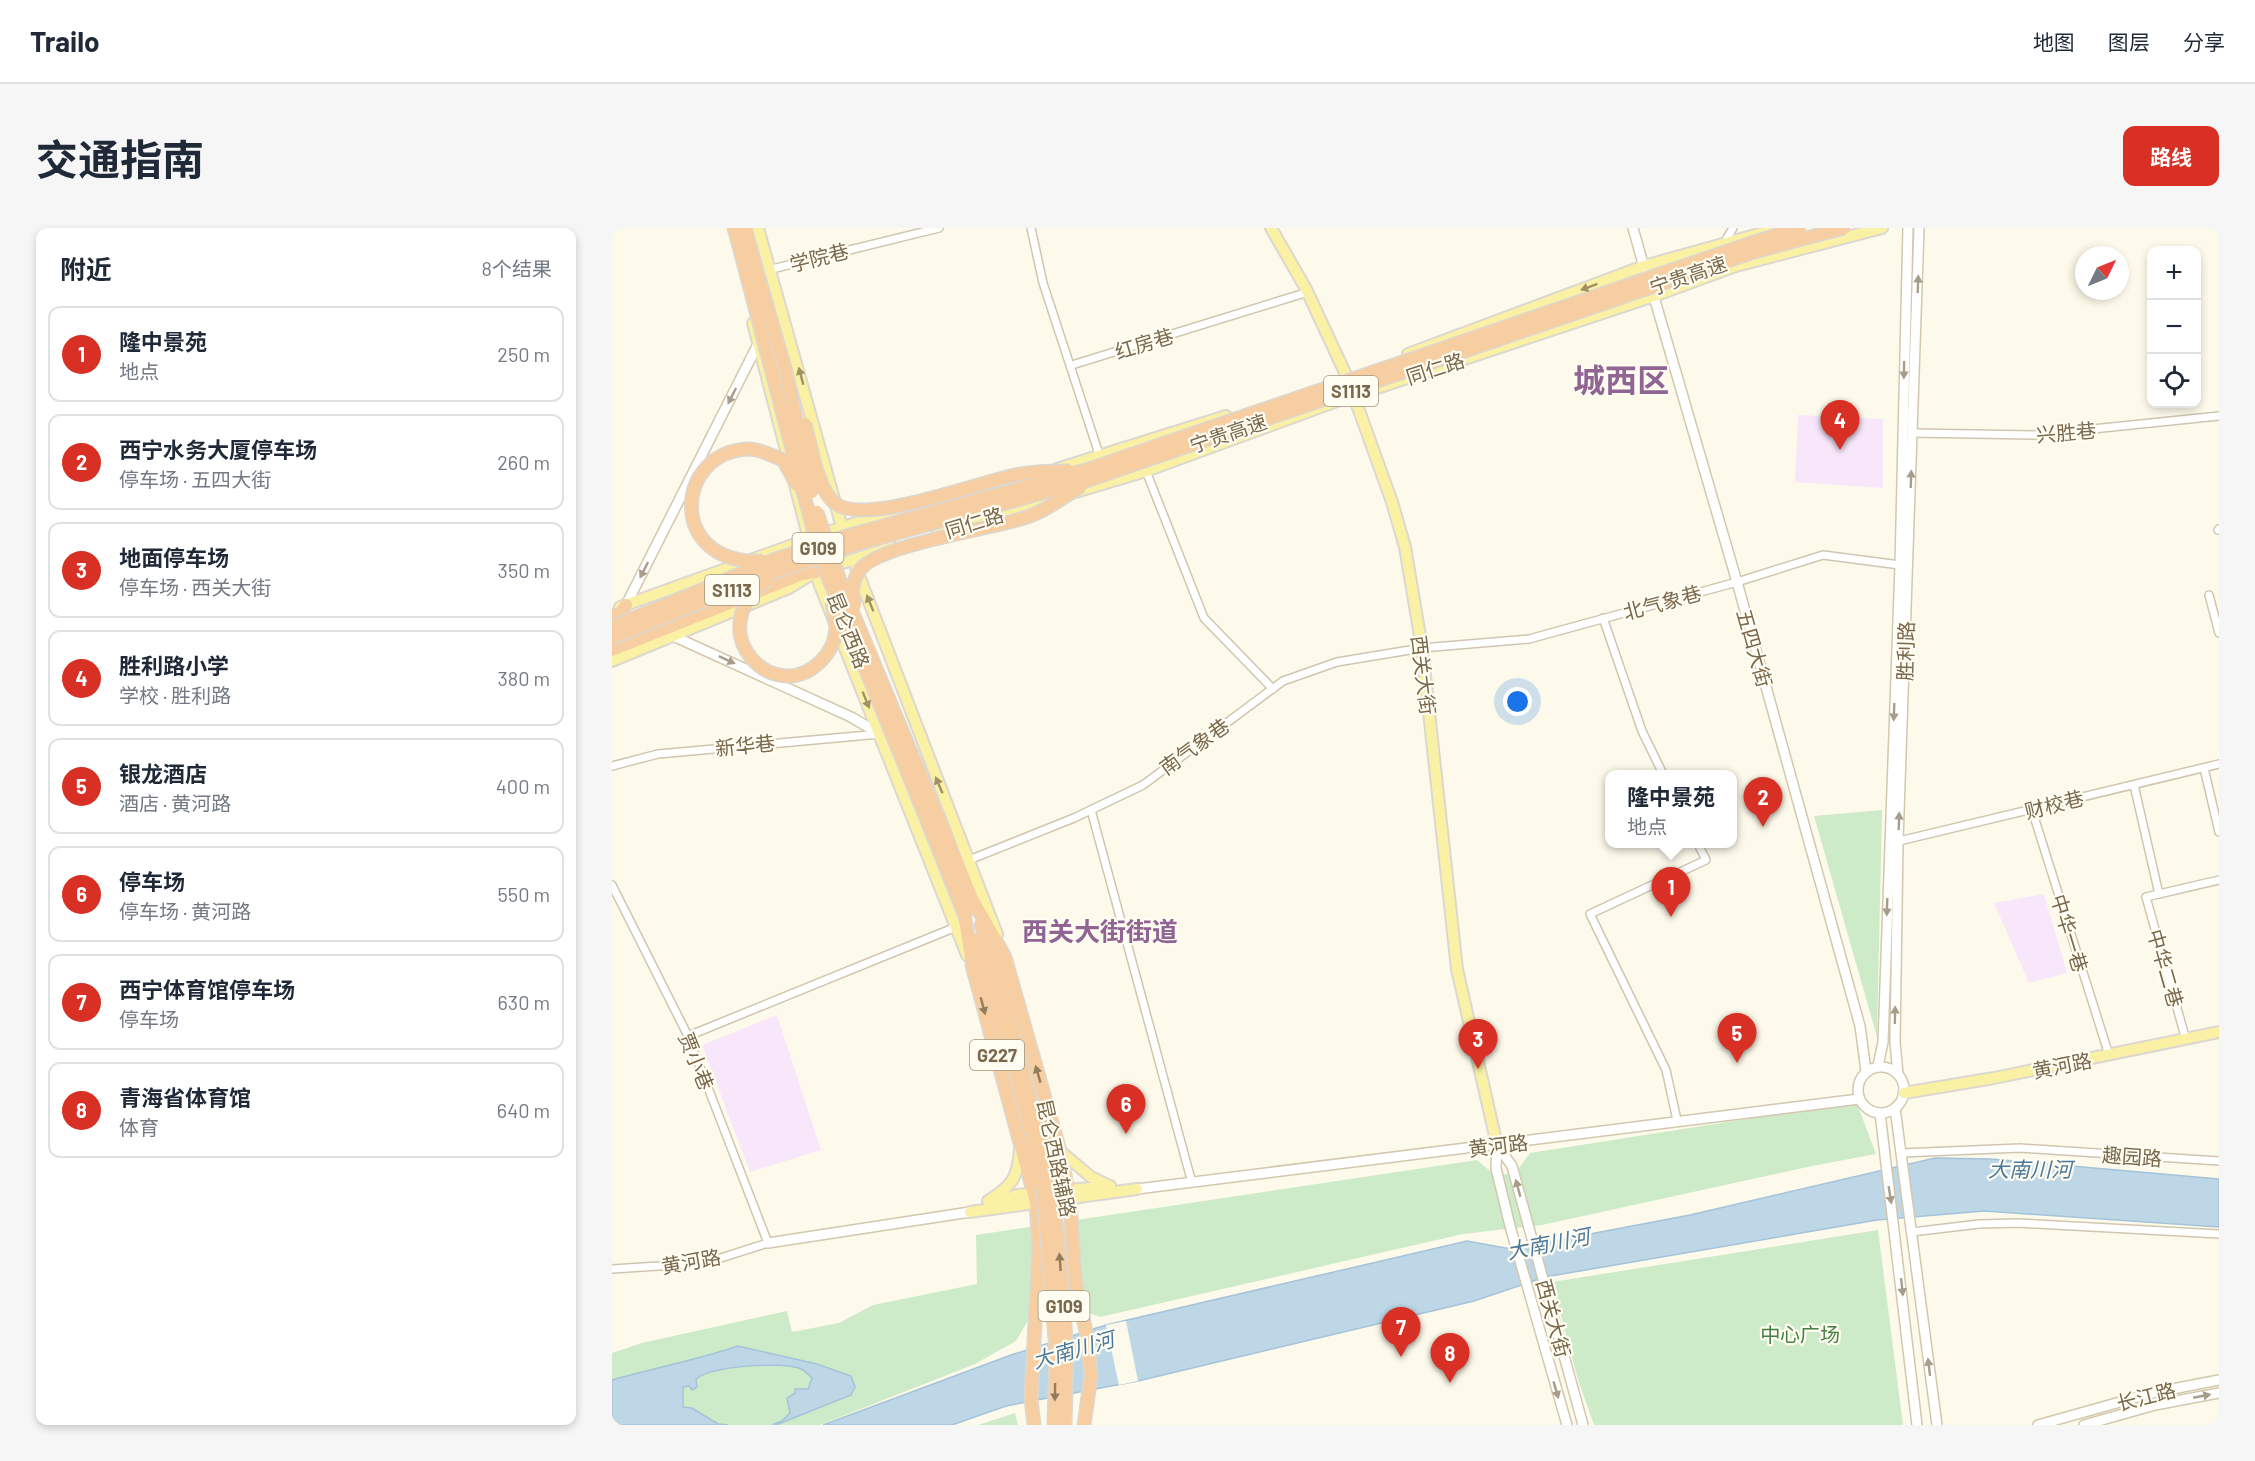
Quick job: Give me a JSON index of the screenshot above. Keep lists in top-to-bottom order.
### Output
{
  "streets": {
    "highway": [
      "宁贵高速",
      "S1113",
      "G109",
      "昆仑西路",
      "G227",
      "昆仑西路辅路"
    ],
    "main road": [
      "同仁路",
      "五四大街",
      "胜利路",
      "西关大街",
      "黄河路",
      "长江路"
    ],
    "street": [
      "学院巷",
      "红房巷",
      "兴胜巷",
      "北气象巷",
      "新华巷",
      "南气象巷",
      "财校巷",
      "中华一巷",
      "中华二巷",
      "贾小巷",
      "趣园路"
    ]
  },
  "crossings": [
    ["红房巷", "西关大街"],
    ["同仁路", "昆仑西路"],
    ["同仁路", "五四大街"],
    ["同仁路", "西关大街"],
    ["兴胜巷", "胜利路"],
    ["G109", "昆仑西路"],
    ["北气象巷", "五四大街"],
    ["北气象巷", "胜利路"],
    ["北气象巷", "西关大街"],
    ["北气象巷", "南气象巷"],
    ["昆仑西路", "昆仑西路辅路"],
    ["五四大街", "胜利路"],
    ["五四大街", "黄河路"],
    ["胜利路", "财校巷"],
    ["胜利路", "黄河路"],
    ["西关大街", "南气象巷"],
    ["西关大街", "黄河路"],
    ["财校巷", "中华一巷"],
    ["中华一巷", "黄河路"],
    ["中华二巷", "黄河路"],
    ["贾小巷", "黄河路"]
  ],
  "districts": ["城西区", "西关大街街道"],
  "water": ["大南川河"],
  "parks": ["中心广场"],
  "north": "top right",
  "page": {
    "header": "Trailo",
    "nav": ["地图", "图层", "分享"],
    "title": "交通指南",
    "buttons": "路线",
    "heading": ["附近", "8个结果"],
    "map_buttons": ["+", "−"],
    "list": [
      {
        "mark": "1",
        "name": "隆中景苑",
        "note": "地点",
        "value": "250 m"
      },
      {
        "mark": "2",
        "name": "西宁水务大厦停车场",
        "note": "停车场 · 五四大街",
        "value": "260 m"
      },
      {
        "mark": "3",
        "name": "地面停车场",
        "note": "停车场 · 西关大街",
        "value": "350 m"
      },
      {
        "mark": "4",
        "name": "胜利路小学",
        "note": "学校 · 胜利路",
        "value": "380 m"
      },
      {
        "mark": "5",
        "name": "银龙酒店",
        "note": "酒店 · 黄河路",
        "value": "400 m"
      },
      {
        "mark": "6",
        "name": "停车场",
        "note": "停车场 · 黄河路",
        "value": "550 m"
      },
      {
        "mark": "7",
        "name": "西宁体育馆停车场",
        "note": "停车场",
        "value": "630 m"
      },
      {
        "mark": "8",
        "name": "青海省体育馆",
        "note": "体育",
        "value": "640 m"
      }
    ],
    "pins": [
      "4",
      "2",
      "1",
      "5",
      "3",
      "6",
      "7",
      "8"
    ],
    "popup": ["隆中景苑", "地点"]
  }
}
